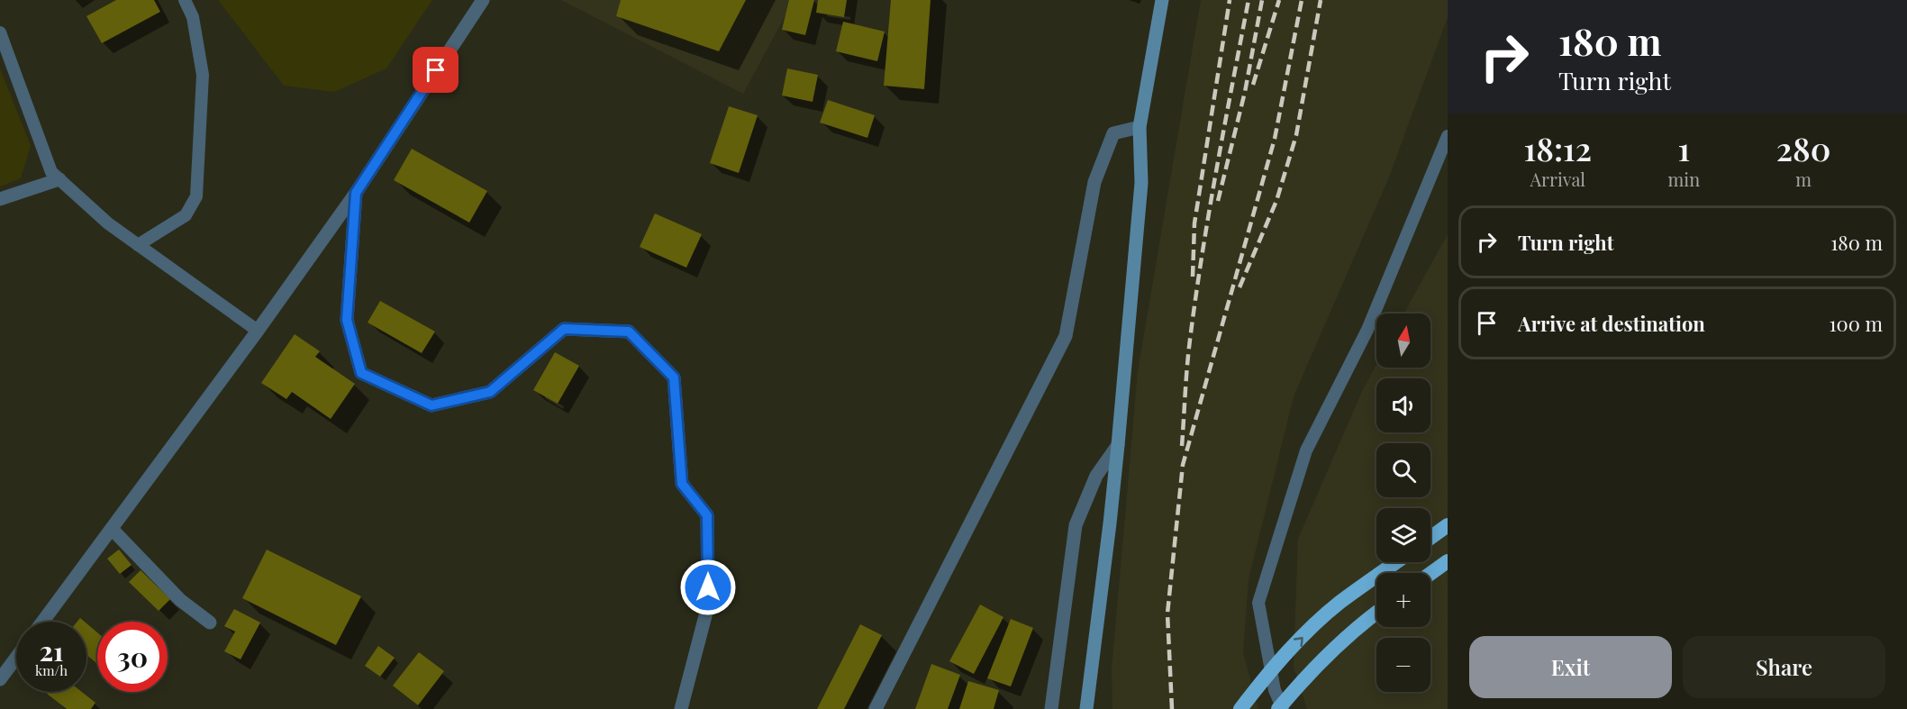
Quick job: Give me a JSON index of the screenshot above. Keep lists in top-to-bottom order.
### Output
{
  "north": "top",
  "page": {
    "turn": ["180 m", "Turn right"],
    "eta": [
      "18:12",
      "Arrival",
      "1",
      "min",
      "280",
      "m"
    ],
    "list": [
      {
        "name": "Turn right",
        "value": "180 m"
      },
      {
        "name": "Arrive at destination",
        "value": "100 m"
      }
    ],
    "map_buttons": ["+", "−"],
    "speed": "21 km/h",
    "limit": "30",
    "buttons": ["Exit", "Share"]
  }
}
